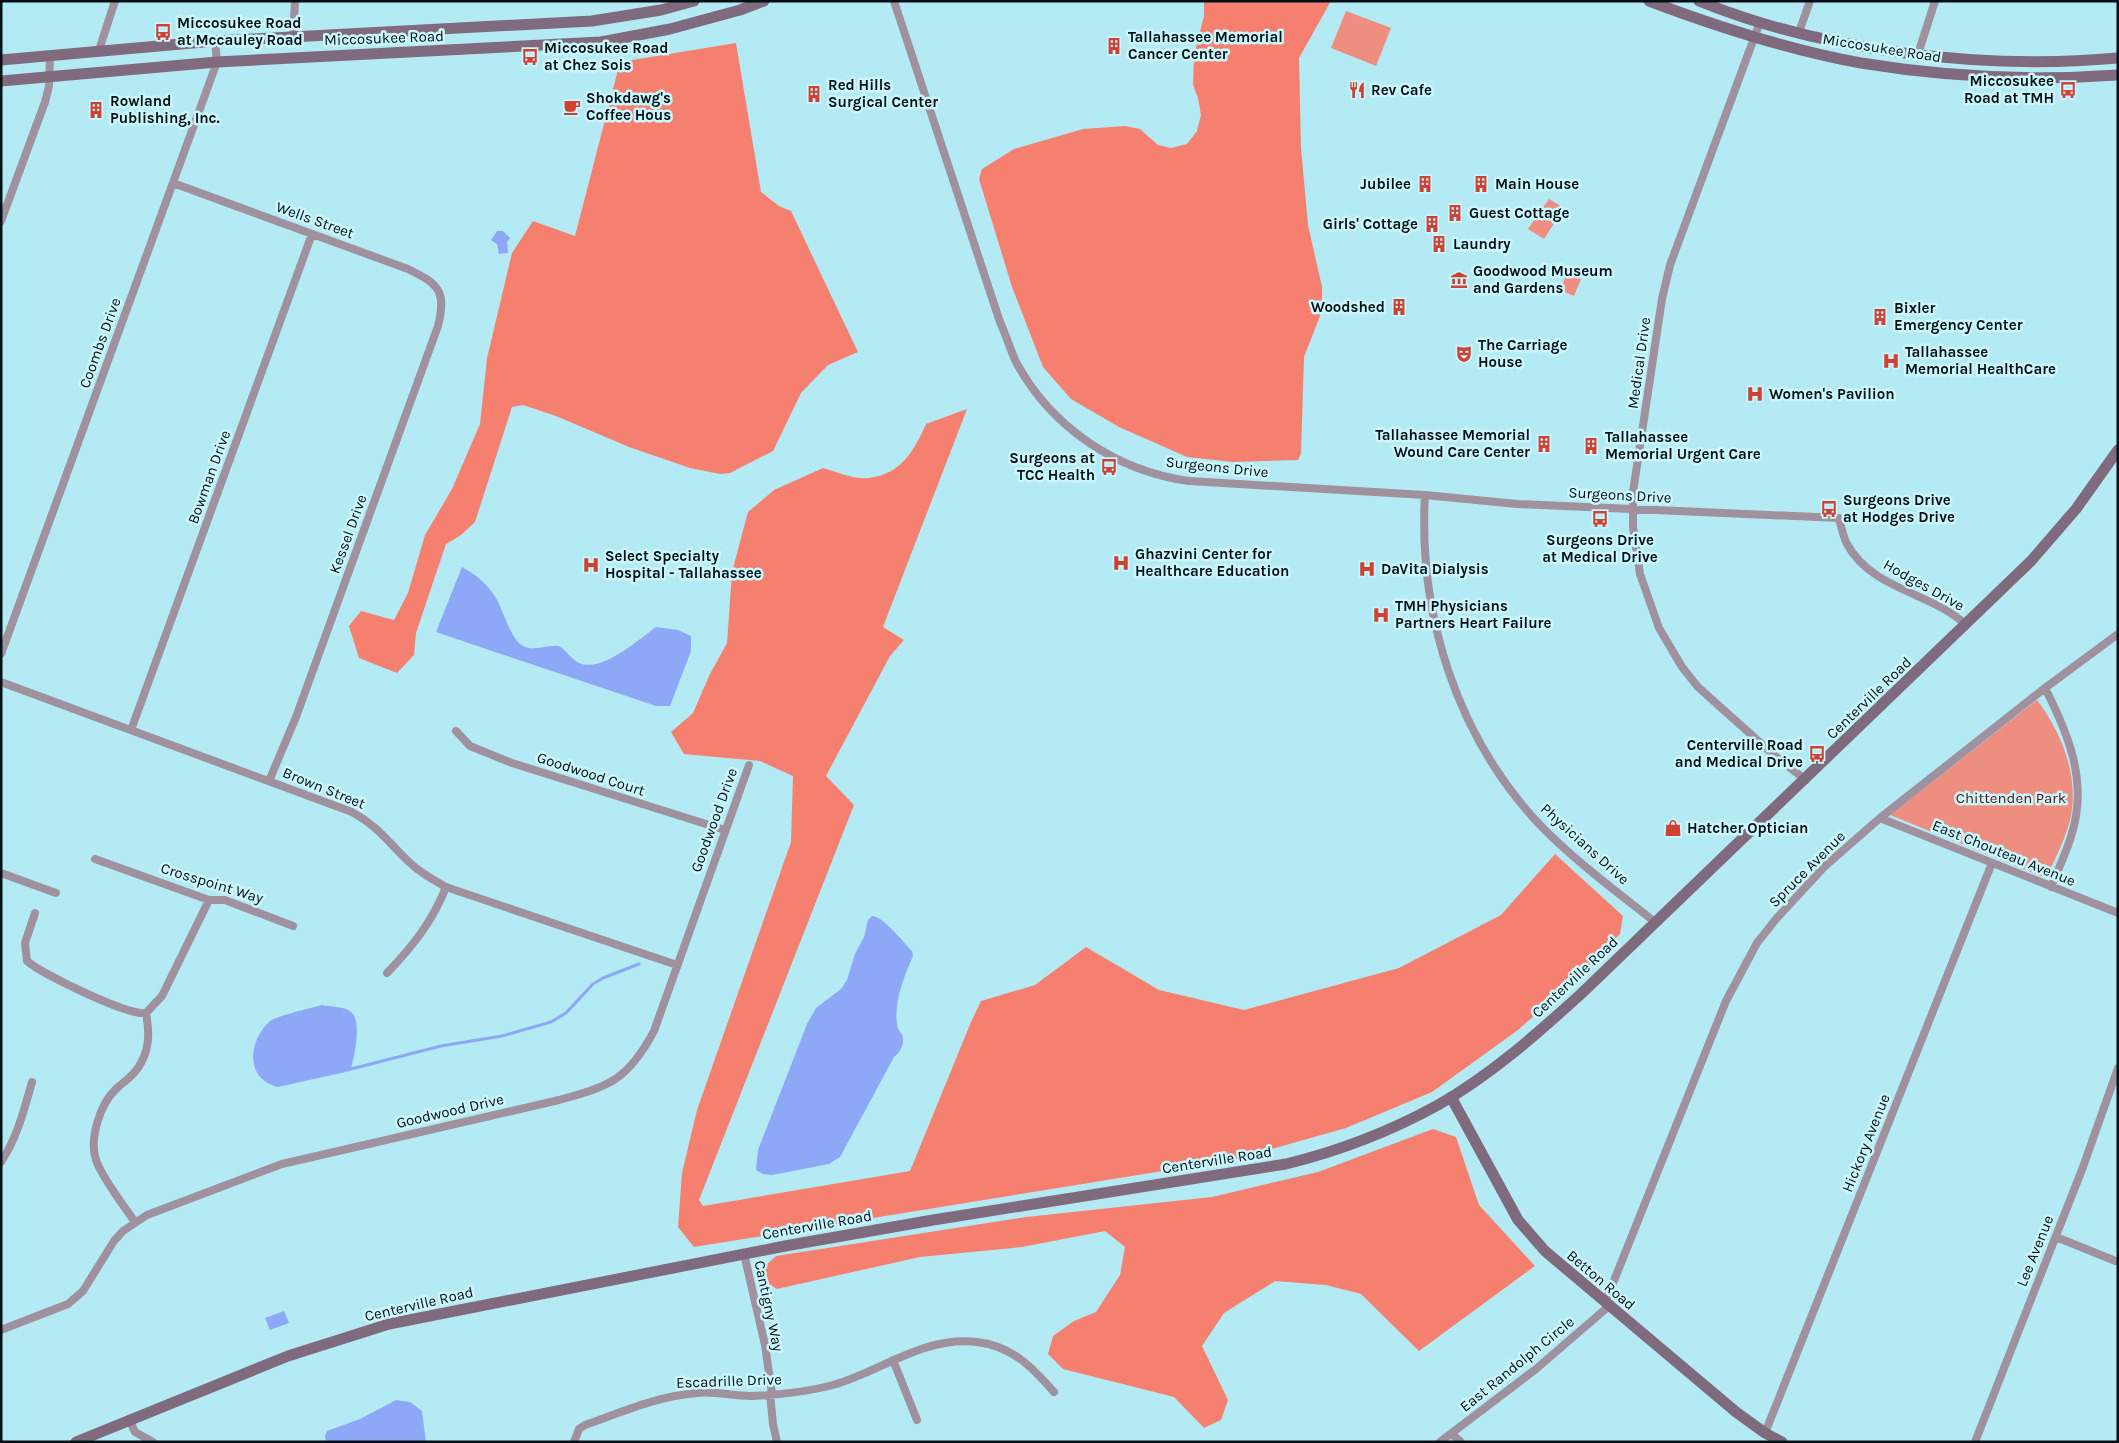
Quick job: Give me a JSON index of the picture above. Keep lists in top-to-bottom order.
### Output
{
  "streets": {
    "street": [
      "Miccosukee Road",
      "Wells Street",
      "Coombs Drive",
      "Medical Drive",
      "Surgeons Drive",
      "Bowman Drive",
      "Kessel Drive",
      "Hodges Drive",
      "Centerville Road",
      "Goodwood Court",
      "Brown Street",
      "Goodwood Drive",
      "Physicians Drive",
      "East Chouteau Avenue",
      "Spruce Avenue",
      "Crosspoint Way",
      "Hickory Avenue",
      "Lee Avenue",
      "Betton Road",
      "Cantigny Way",
      "East Randolph Circle",
      "Escadrille Drive"
    ]
  },
  "crossings": [
    ["Miccosukee Road", "Coombs Drive"],
    ["Miccosukee Road", "Medical Drive"],
    ["Wells Street", "Coombs Drive"],
    ["Wells Street", "Bowman Drive"],
    ["Wells Street", "Kessel Drive"],
    ["Medical Drive", "Surgeons Drive"],
    ["Medical Drive", "Centerville Road"],
    ["Surgeons Drive", "Hodges Drive"],
    ["Surgeons Drive", "Physicians Drive"],
    ["Bowman Drive", "Brown Street"],
    ["Kessel Drive", "Brown Street"],
    ["Hodges Drive", "Centerville Road"],
    ["Centerville Road", "Physicians Drive"],
    ["Centerville Road", "Betton Road"],
    ["Centerville Road", "Cantigny Way"],
    ["Goodwood Court", "Goodwood Drive"],
    ["Brown Street", "Goodwood Drive"],
    ["East Chouteau Avenue", "Spruce Avenue"],
    ["East Chouteau Avenue", "Hickory Avenue"],
    ["Spruce Avenue", "Betton Road"],
    ["Spruce Avenue", "East Randolph Circle"],
    ["Hickory Avenue", "Betton Road"],
    ["Betton Road", "East Randolph Circle"],
    ["Cantigny Way", "Escadrille Drive"]
  ],
  "parks": ["Chittenden Park"],
  "places": {
    "bus stop": [
      "Miccosukee Road at Mccauley Road",
      "Miccosukee Road at Chez Sois",
      "Miccosukee Road at TMH",
      "Surgeons at TCC Health",
      "Surgeons Drive at Hodges Drive",
      "Surgeons Drive at Medical Drive",
      "Centerville Road and Medical Drive"
    ],
    "building": [
      "Tallahassee Memorial Cancer Center",
      "Red Hills Surgical Center",
      "Rowland Publishing, Inc.",
      "Jubilee",
      "Main House",
      "Guest Cottage",
      "Girls' Cottage",
      "Laundry",
      "Woodshed",
      "Bixler Emergency Center",
      "Tallahassee Memorial Wound Care Center",
      "Tallahassee Memorial Urgent Care"
    ],
    "restaurant": ["Rev Cafe"],
    "cafe": ["Shokdawg's Coffee Hous"],
    "museum": ["Goodwood Museum and Gardens"],
    "theatre": ["The Carriage House"],
    "hospital": [
      "Tallahassee Memorial HealthCare",
      "Women's Pavilion",
      "Ghazvini Center for Healthcare Education",
      "Select Specialty Hospital - Tallahassee",
      "DaVita Dialysis",
      "TMH Physicians Partners Heart Failure"
    ],
    "shop": ["Hatcher Optician"]
  }
}
